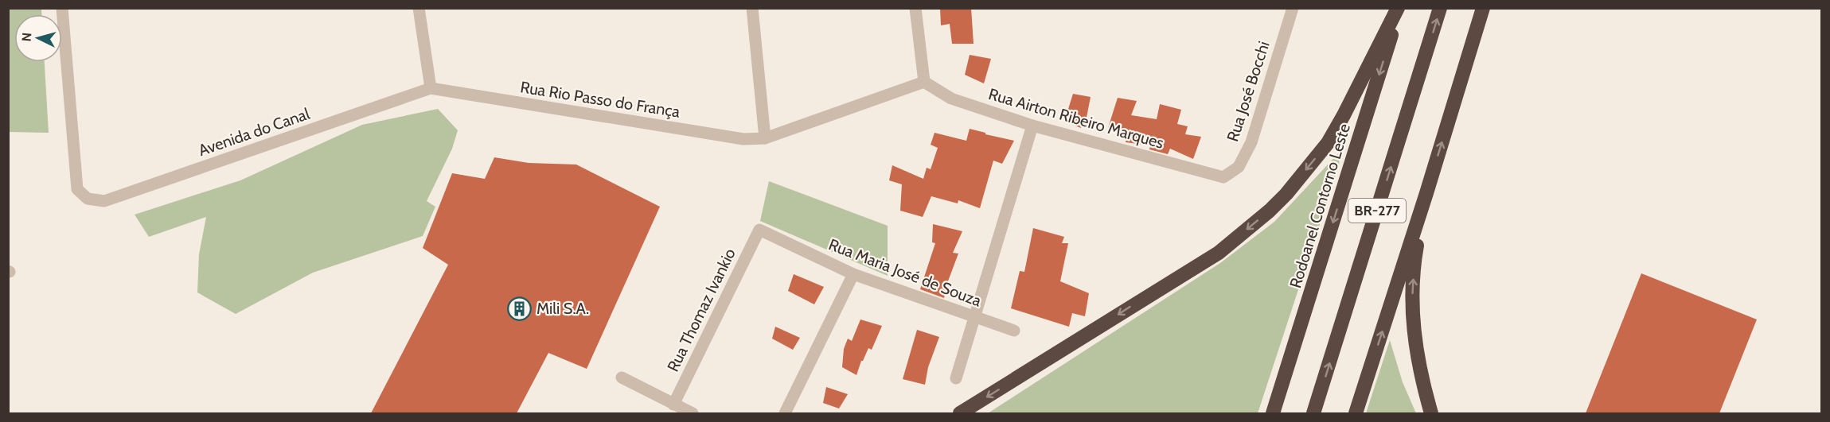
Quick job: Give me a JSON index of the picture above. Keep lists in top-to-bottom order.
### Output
{
  "streets": {
    "highway": ["Rodoanel Contorno Leste", "BR-277"],
    "street": [
      "Rua José Bocchi",
      "Rua Rio Passo do França",
      "Rua Airton Ribeiro Marques",
      "Avenida do Canal",
      "Rua Maria José de Souza",
      "Rua Thomaz Ivankio"
    ]
  },
  "crossings": [
    ["Rua José Bocchi", "Rua Airton Ribeiro Marques"],
    ["Rua Rio Passo do França", "Rua Airton Ribeiro Marques"],
    ["Rua Rio Passo do França", "Avenida do Canal"],
    ["Rua Maria José de Souza", "Rua Thomaz Ivankio"]
  ],
  "places": {
    "building": ["Mili S.A."]
  },
  "north": "left"
}
